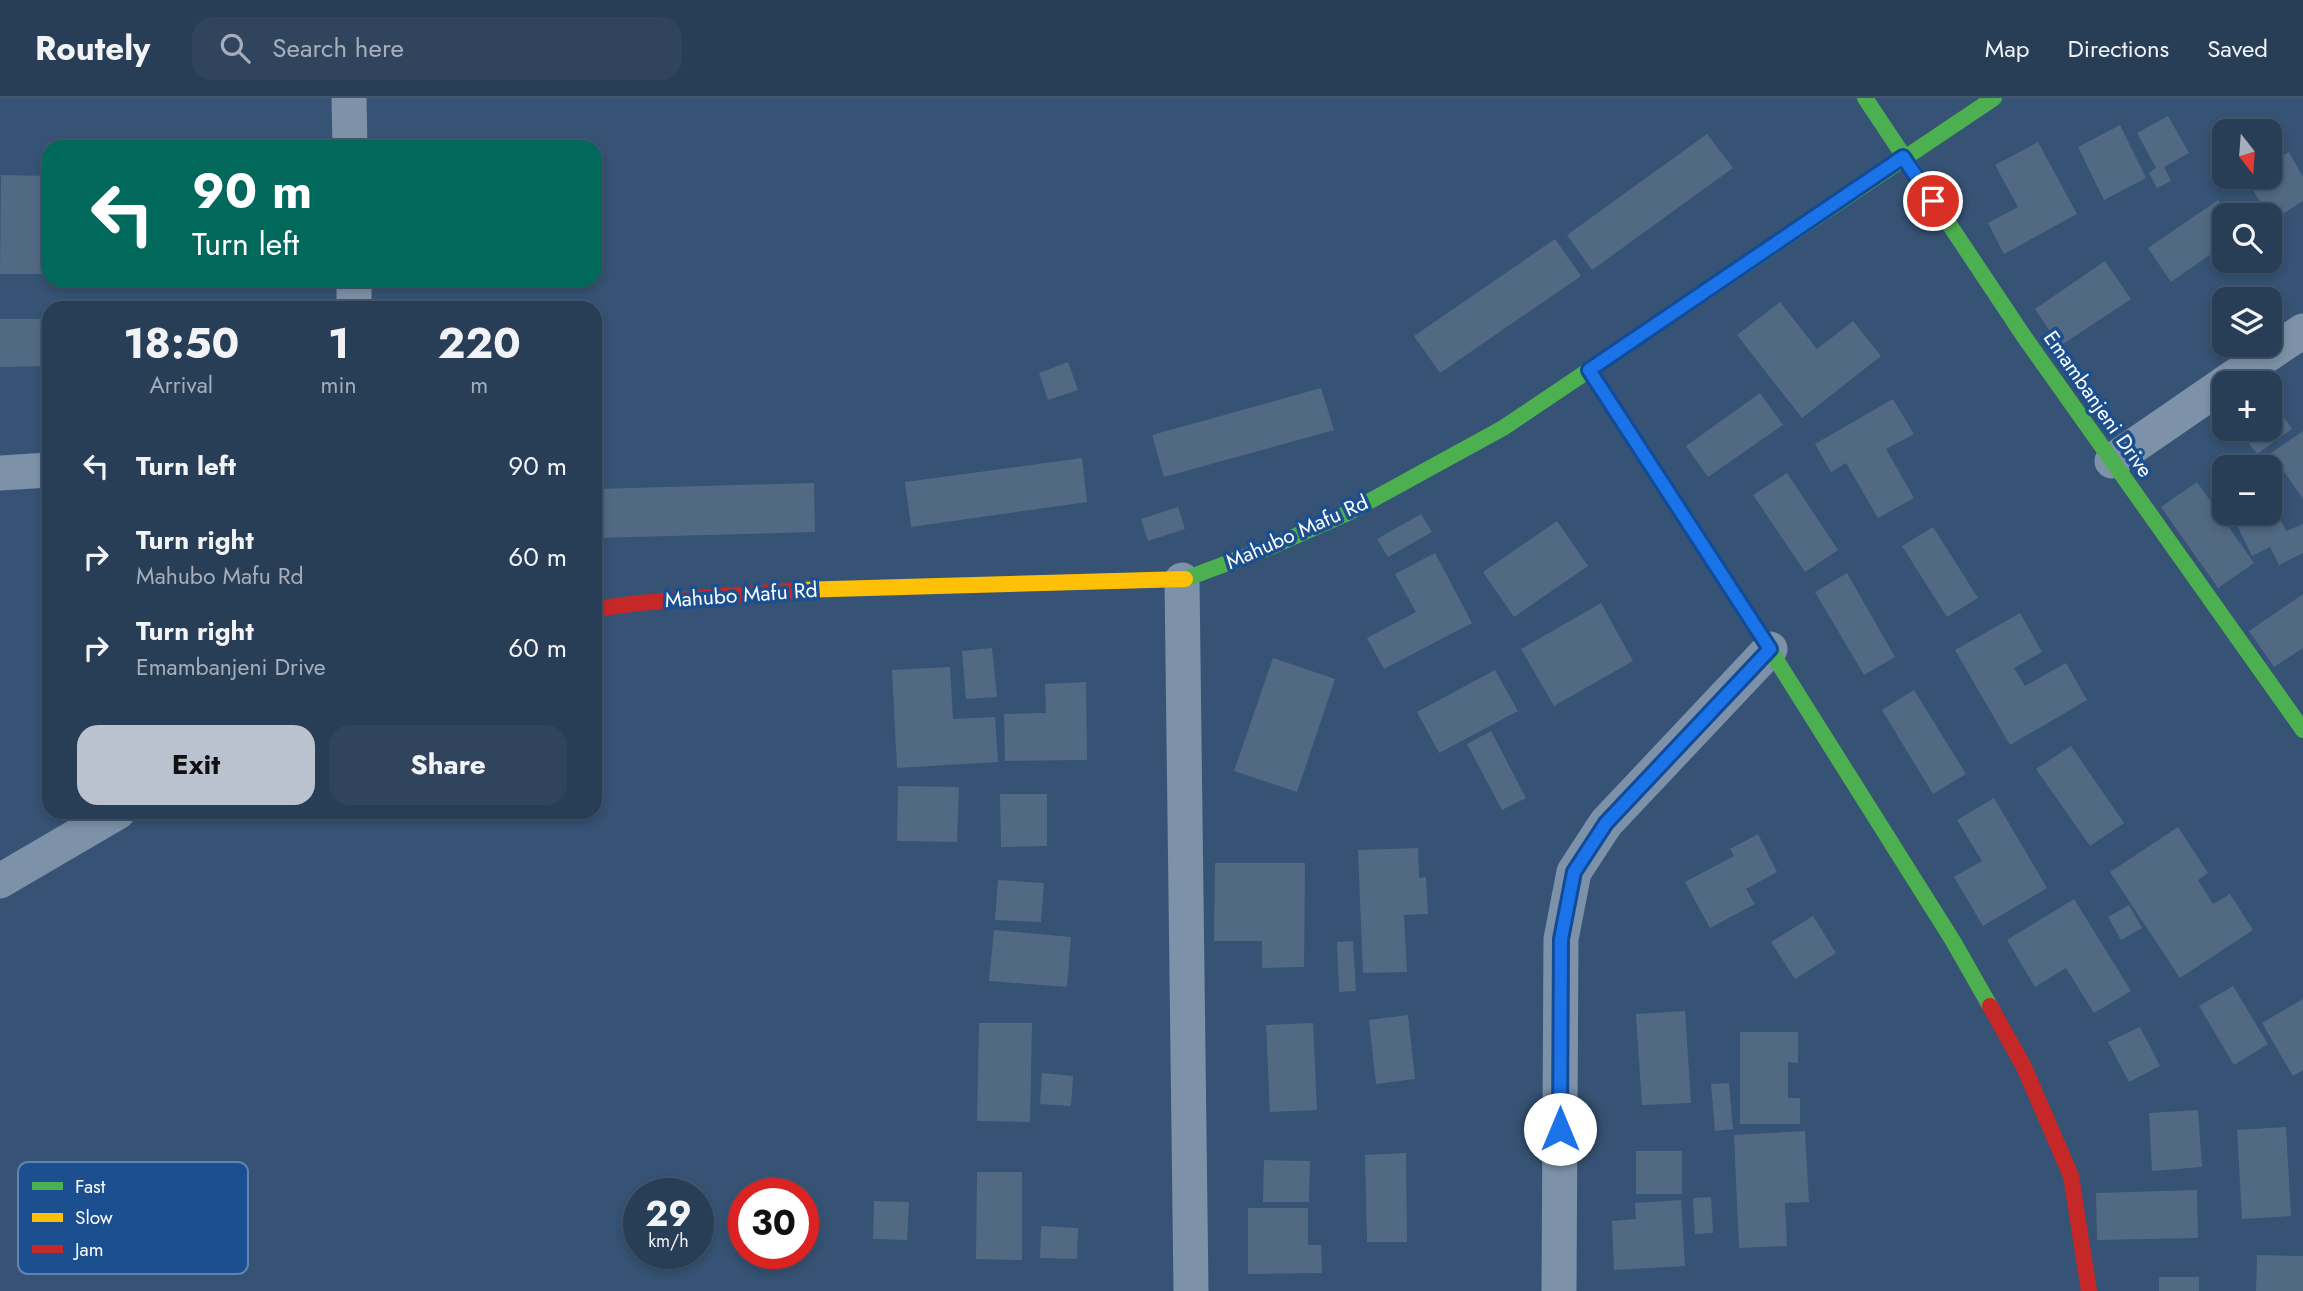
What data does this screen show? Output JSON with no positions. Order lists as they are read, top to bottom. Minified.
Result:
{"streets":{"street":["Emambanjeni Drive","Mahubo Mafu Rd"]},"crossings":[["Emambanjeni Drive","Mahubo Mafu Rd"]],"legend":["Fast","Slow","Jam"],"north":"bottom","page":{"header":"Routely","search":"Search here","nav":["Map","Directions","Saved"],"map_buttons":["+","−"],"turn":["90 m","Turn left"],"eta":["18:50","Arrival","1","min","220","m"],"list":[{"name":"Turn left","value":"90 m"},{"name":"Turn right","note":"Mahubo Mafu Rd","value":"60 m"},{"name":"Turn right","note":"Emambanjeni Drive","value":"60 m"}],"buttons":["Exit","Share"],"speed":"29 km/h","limit":"30"}}
